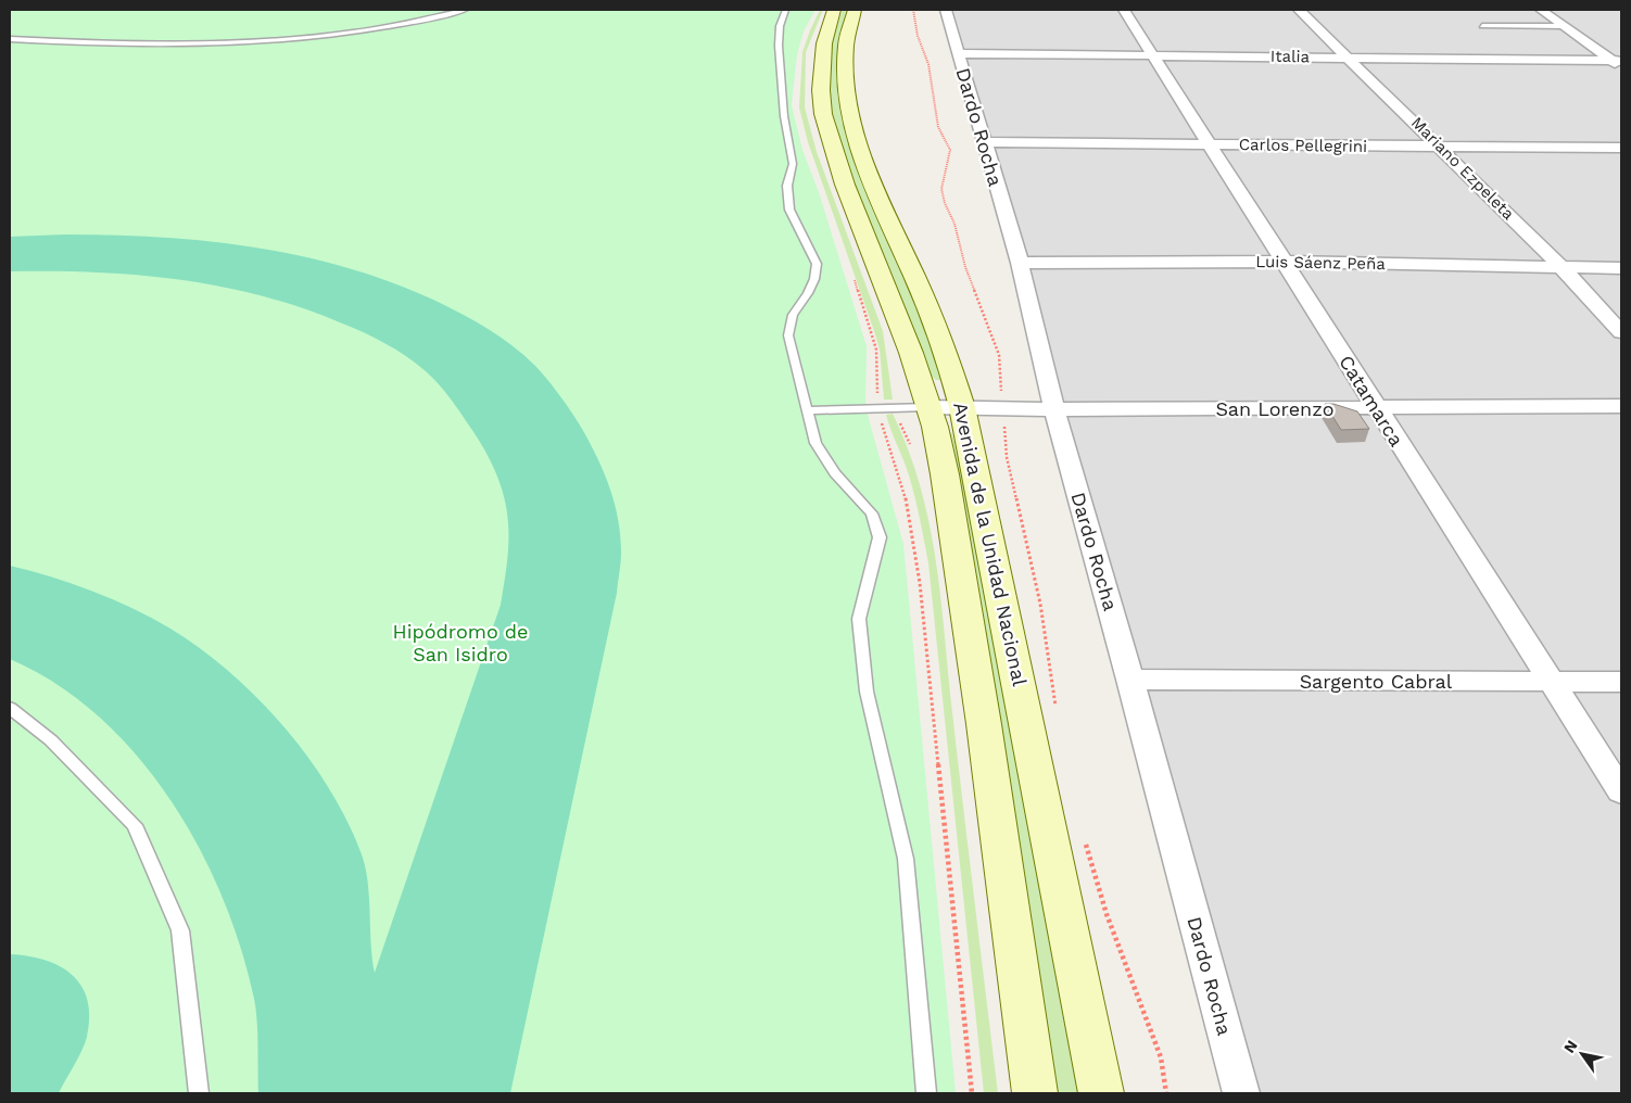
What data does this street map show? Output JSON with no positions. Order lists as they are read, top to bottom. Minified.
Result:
{"streets":{"main road":["Avenida de la Unidad Nacional"],"street":["Italia","Dardo Rocha","Carlos Pellegrini","Mariano Ezpeleta","Luis Sáenz Peña","Catamarca","San Lorenzo","Sargento Cabral"]},"crossings":[["Italia","Dardo Rocha"],["Italia","Mariano Ezpeleta"],["Italia","Catamarca"],["Dardo Rocha","Carlos Pellegrini"],["Dardo Rocha","Luis Sáenz Peña"],["Dardo Rocha","San Lorenzo"],["Dardo Rocha","Sargento Cabral"],["Carlos Pellegrini","Mariano Ezpeleta"],["Carlos Pellegrini","Catamarca"],["Mariano Ezpeleta","Luis Sáenz Peña"],["Luis Sáenz Peña","Catamarca"],["Catamarca","San Lorenzo"],["Catamarca","Sargento Cabral"],["San Lorenzo","Avenida de la Unidad Nacional"]],"parks":["Hipódromo de San Isidro"],"north":"top left"}
